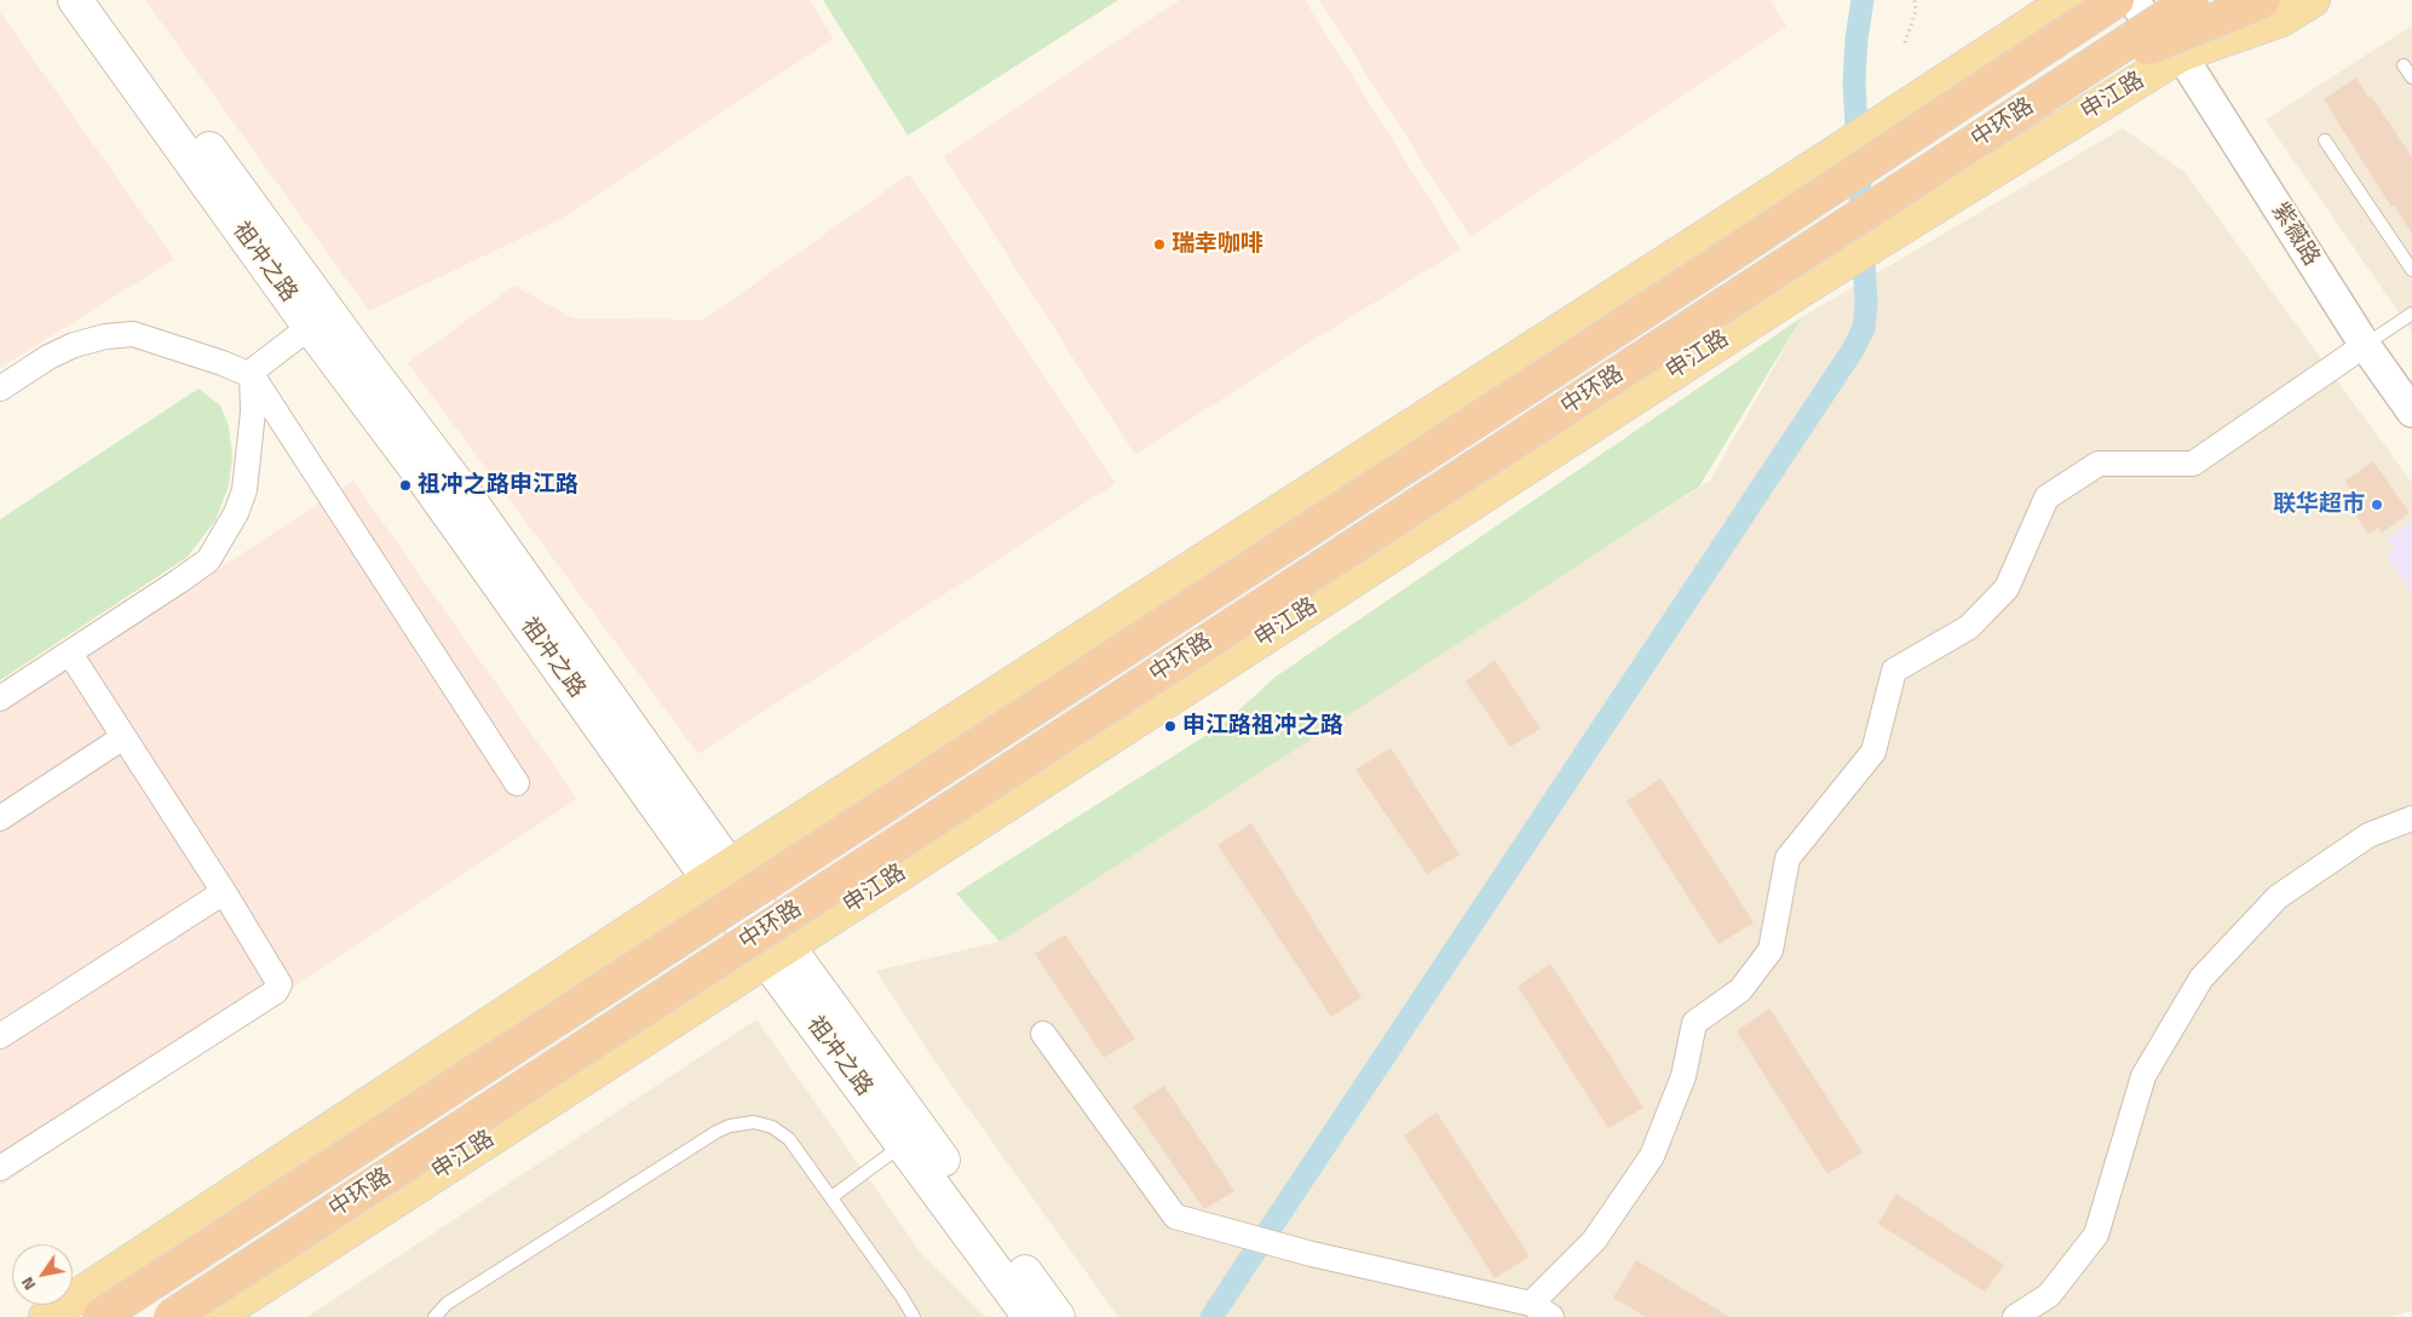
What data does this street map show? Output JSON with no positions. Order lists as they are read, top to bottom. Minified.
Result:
{"streets":{"highway":["中环路"],"main road":["申江路","祖冲之路"],"street":["紫薇路"]},"crossings":[["申江路","紫薇路"],["申江路","祖冲之路"]],"places":["瑞幸咖啡","祖冲之路申江路","联华超市","申江路祖冲之路"],"north":"bottom left"}
